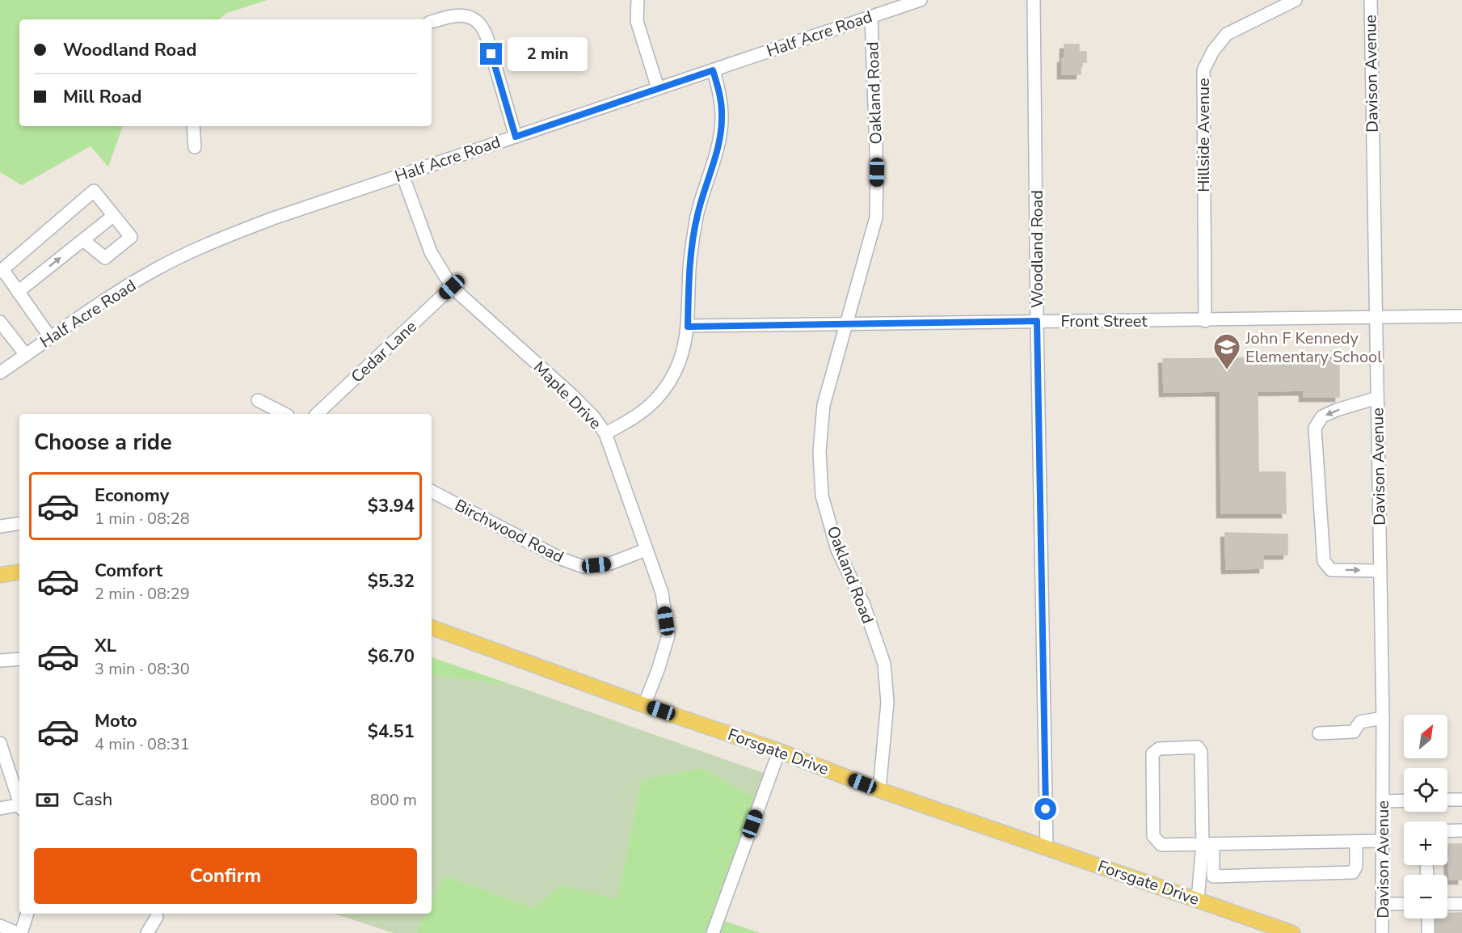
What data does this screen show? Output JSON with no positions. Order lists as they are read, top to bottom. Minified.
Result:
{"streets":{"main road":["Forsgate Drive"],"street":["Half Acre Road","Davison Avenue","Oakland Road","Hillside Avenue","Woodland Road","Front Street","Cedar Lane","Maple Drive","Birchwood Road"]},"crossings":[["Half Acre Road","Oakland Road"],["Half Acre Road","Maple Drive"],["Davison Avenue","Front Street"],["Oakland Road","Front Street"],["Oakland Road","Forsgate Drive"],["Hillside Avenue","Front Street"],["Woodland Road","Front Street"],["Woodland Road","Forsgate Drive"],["Cedar Lane","Maple Drive"],["Maple Drive","Birchwood Road"],["Maple Drive","Forsgate Drive"]],"places":{"school or university":["John F Kennedy Elementary School"]},"north":"top right","page":{"banner":["Woodland Road","Mill Road"],"bubble":"2 min","heading":"Choose a ride","list":[{"name":"Economy","note":"1 min · 08:28","value":"$3.94"},{"name":"Comfort","note":"2 min · 08:29","value":"$5.32"},{"name":"XL","note":"3 min · 08:30","value":"$6.70"},{"name":"Moto","note":"4 min · 08:31","value":"$4.51"}],"map_buttons":["+","−"],"pay":["Cash","800 m"],"buttons":"Confirm"}}
